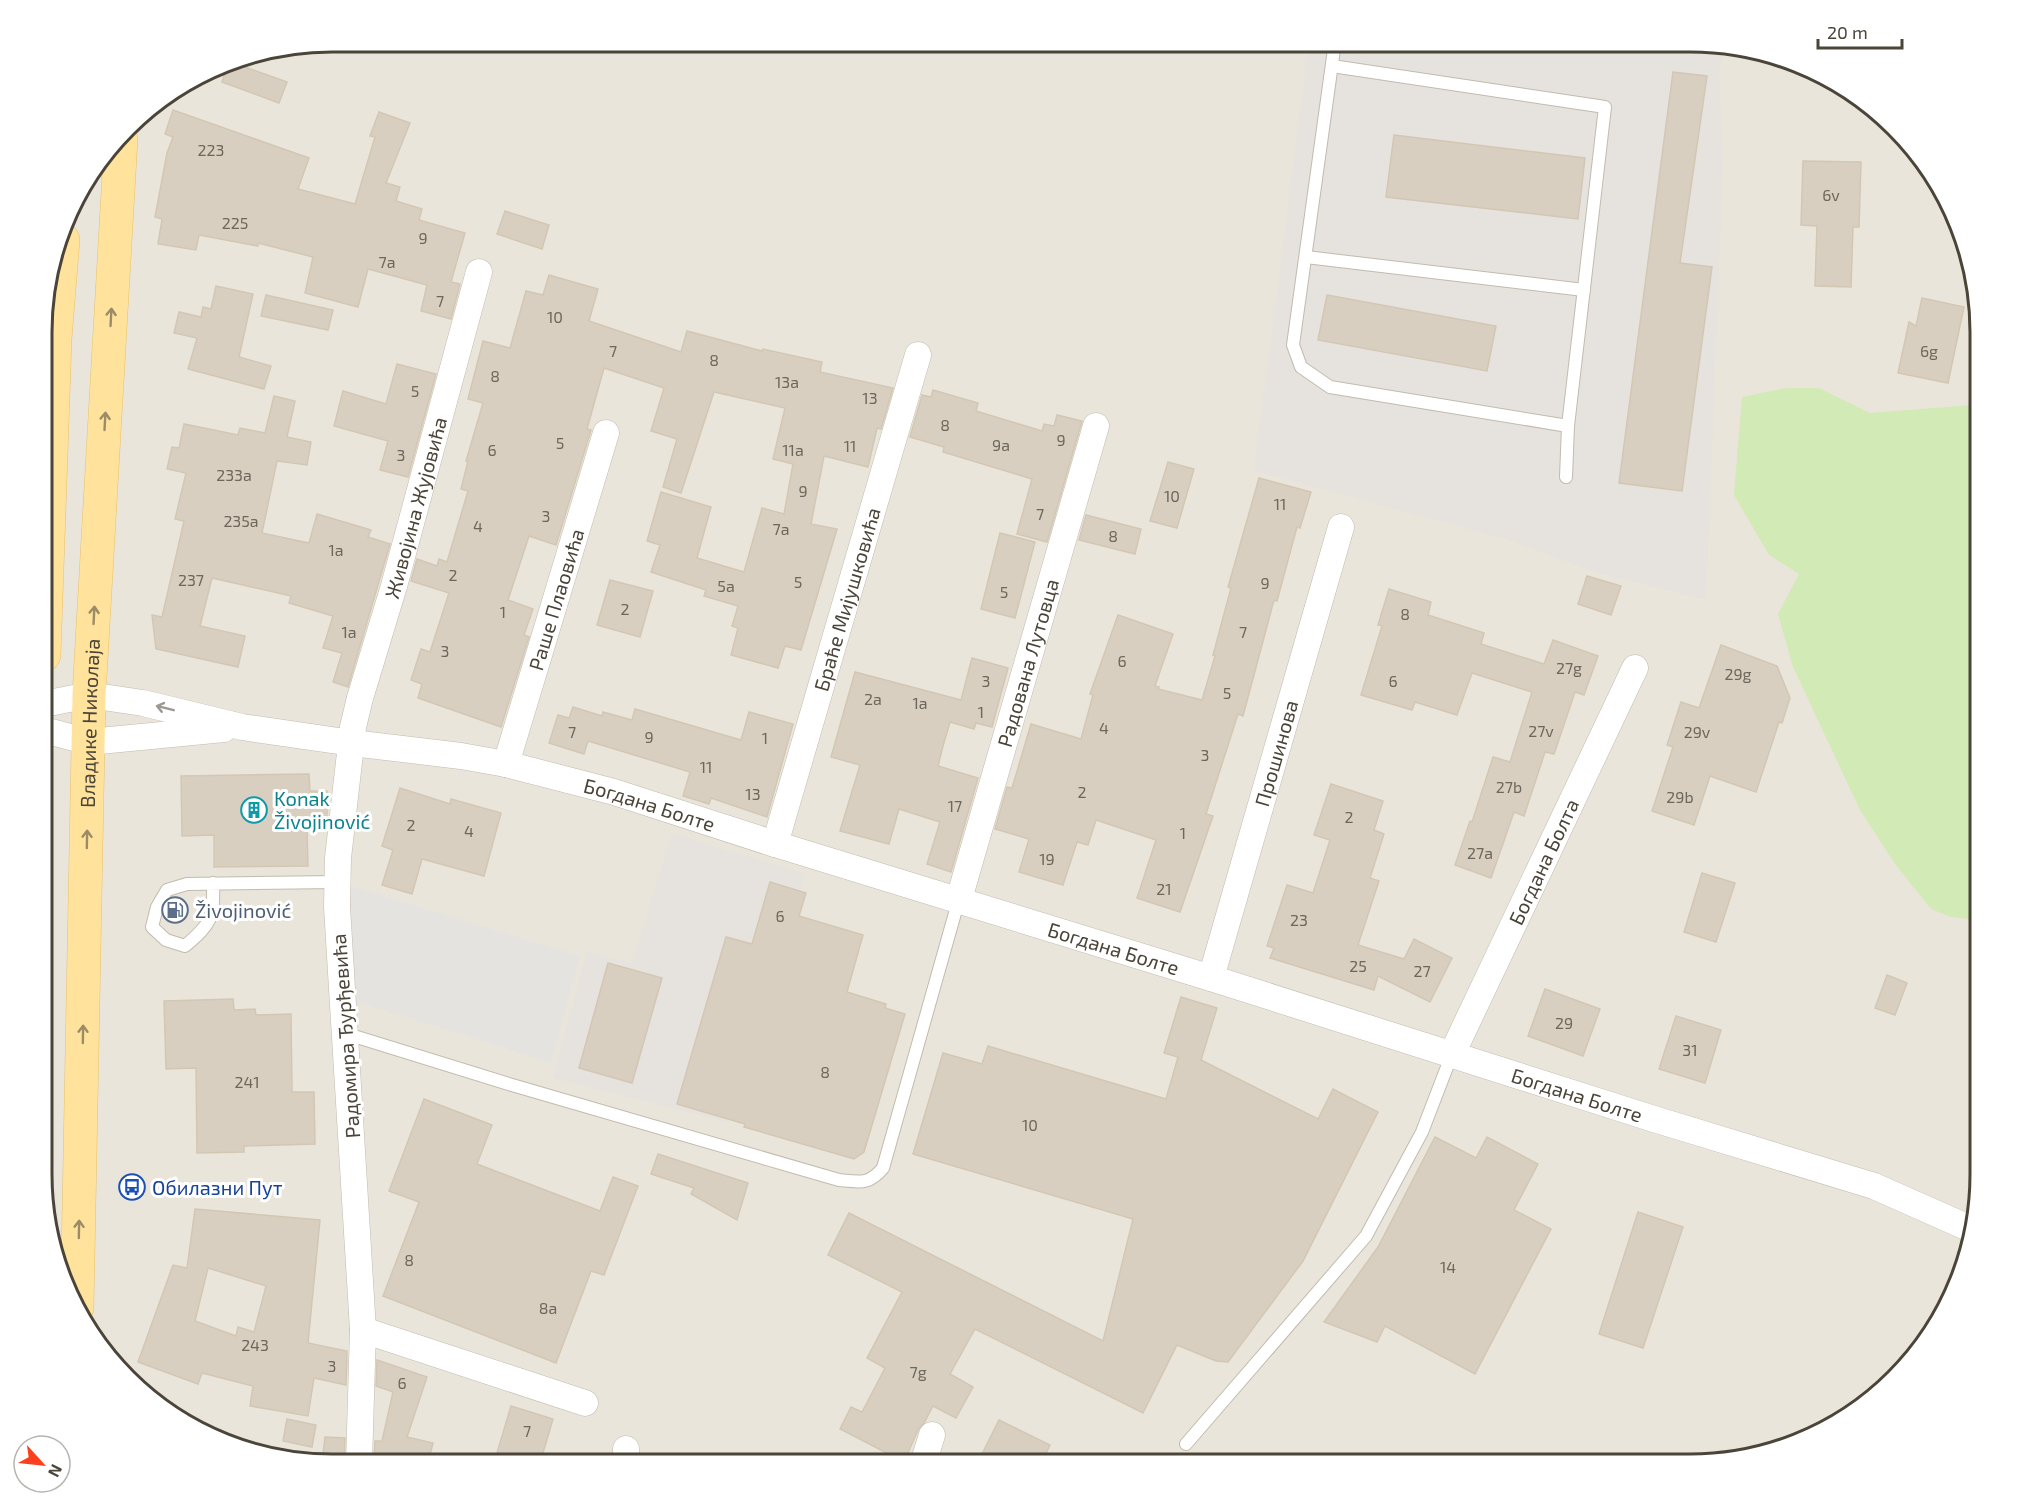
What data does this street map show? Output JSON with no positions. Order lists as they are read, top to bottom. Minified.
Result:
{"streets":{"main road":["Владике Николаја"],"street":["Живојина Жујовића","Раше Плаовића","Браће Мијушковића","Радована Лутовца","Прошинова","Богдана Болте","Богдана Болта","Радомира Ђурђевића"]},"crossings":[["Живојина Жујовића","Богдана Болте"],["Живојина Жујовића","Радомира Ђурђевића"],["Раше Плаовића","Богдана Болте"],["Браће Мијушковића","Богдана Болте"],["Радована Лутовца","Богдана Болте"],["Владике Николаја","Богдана Болте"],["Прошинова","Богдана Болте"],["Богдана Болте","Богдана Болта"],["Богдана Болте","Радомира Ђурђевића"]],"one_way":["Владике Николаја"],"places":{"building":["Konak Živojinović"],"fuel station":["Živojinović"],"bus stop":["Обилазни Пут"]},"house_numbers":["223","6v","225","9","7a","7","10","7","6g","8","8","13a","5","13","8","9","5","9a","11","6","11a","3","233a","9","10","11","7","3","235a","4","7a","8","1a","2","237","5","9","5a","5","2","1","8","1a","7","3","6","27g","29g","3","6","5","2a","1a","1","4","27v","7","29v","9","1","3","11","27b","2","13","29b","17","2","2","4","1","27a","19","21","6","23","25","27","29","31","8","241","10","8","14","8a","243","3","7g","6","7"],"scale_bar":"20 m","north":"bottom right"}
